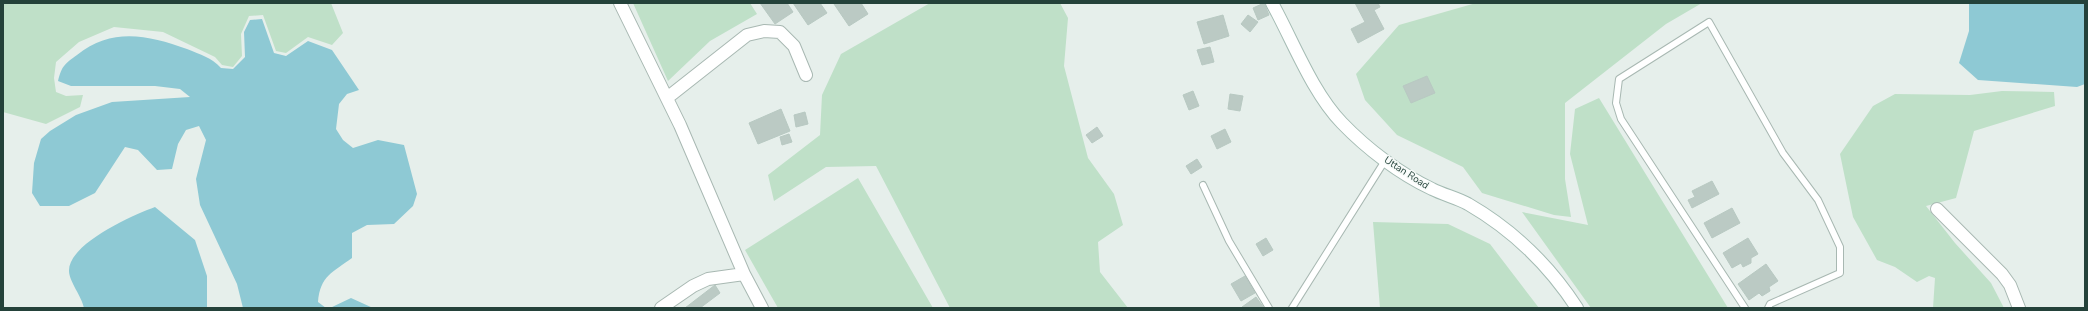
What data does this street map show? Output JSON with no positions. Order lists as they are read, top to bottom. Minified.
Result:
{"streets":{"street":["Uttan Road"]}}
